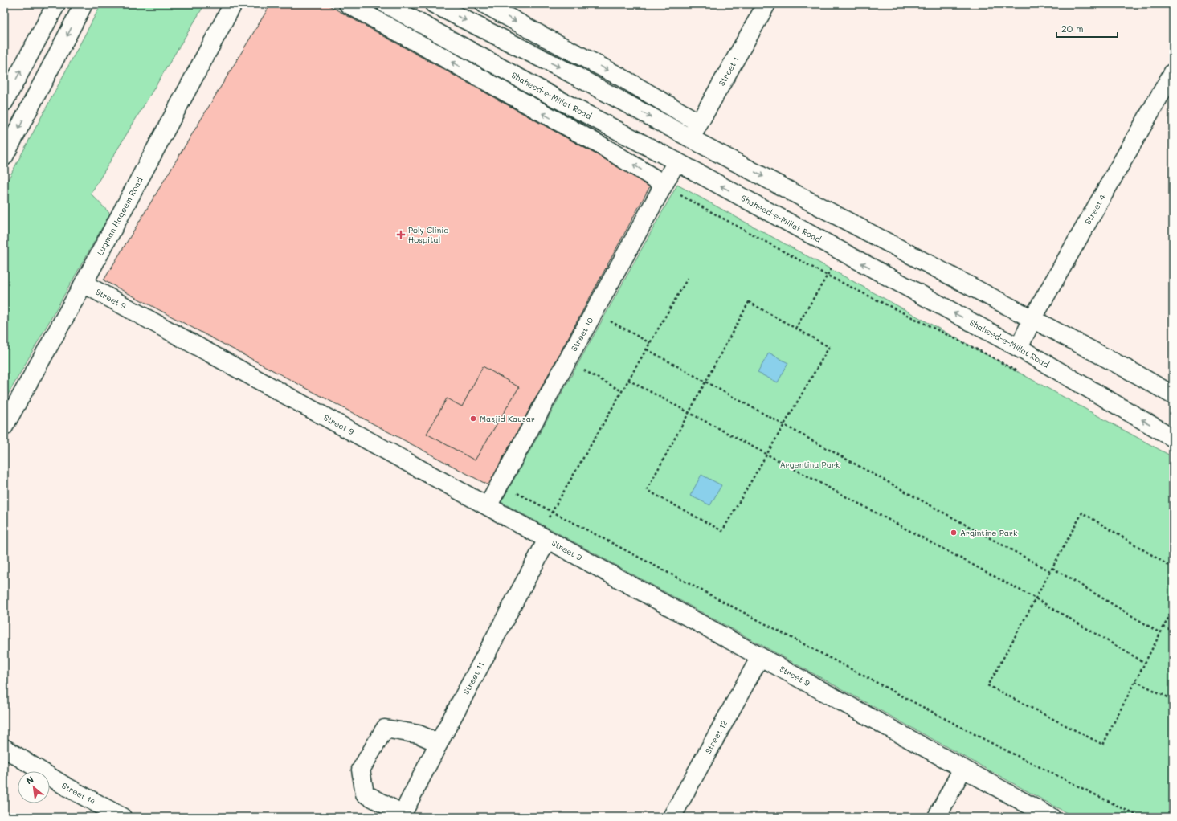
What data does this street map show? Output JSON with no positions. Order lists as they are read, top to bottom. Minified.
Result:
{"streets":{"street":["Street 1","Shaheed-e-Millat Road","Street 4","Luqman Haqeem Road","Street 9","Street 10","Street 11","Street 12","Street 14"]},"crossings":[["Shaheed-e-Millat Road","Street 4"],["Shaheed-e-Millat Road","Street 10"],["Luqman Haqeem Road","Street 9"],["Street 9","Street 10"],["Street 9","Street 11"],["Street 9","Street 12"]],"parks":["Argentina Park"],"places":{"health":["Poly Clinic Hospital"],"other":["Masjid Kausar","Argintine Park"]},"scale_bar":"20 m","north":"top left"}
